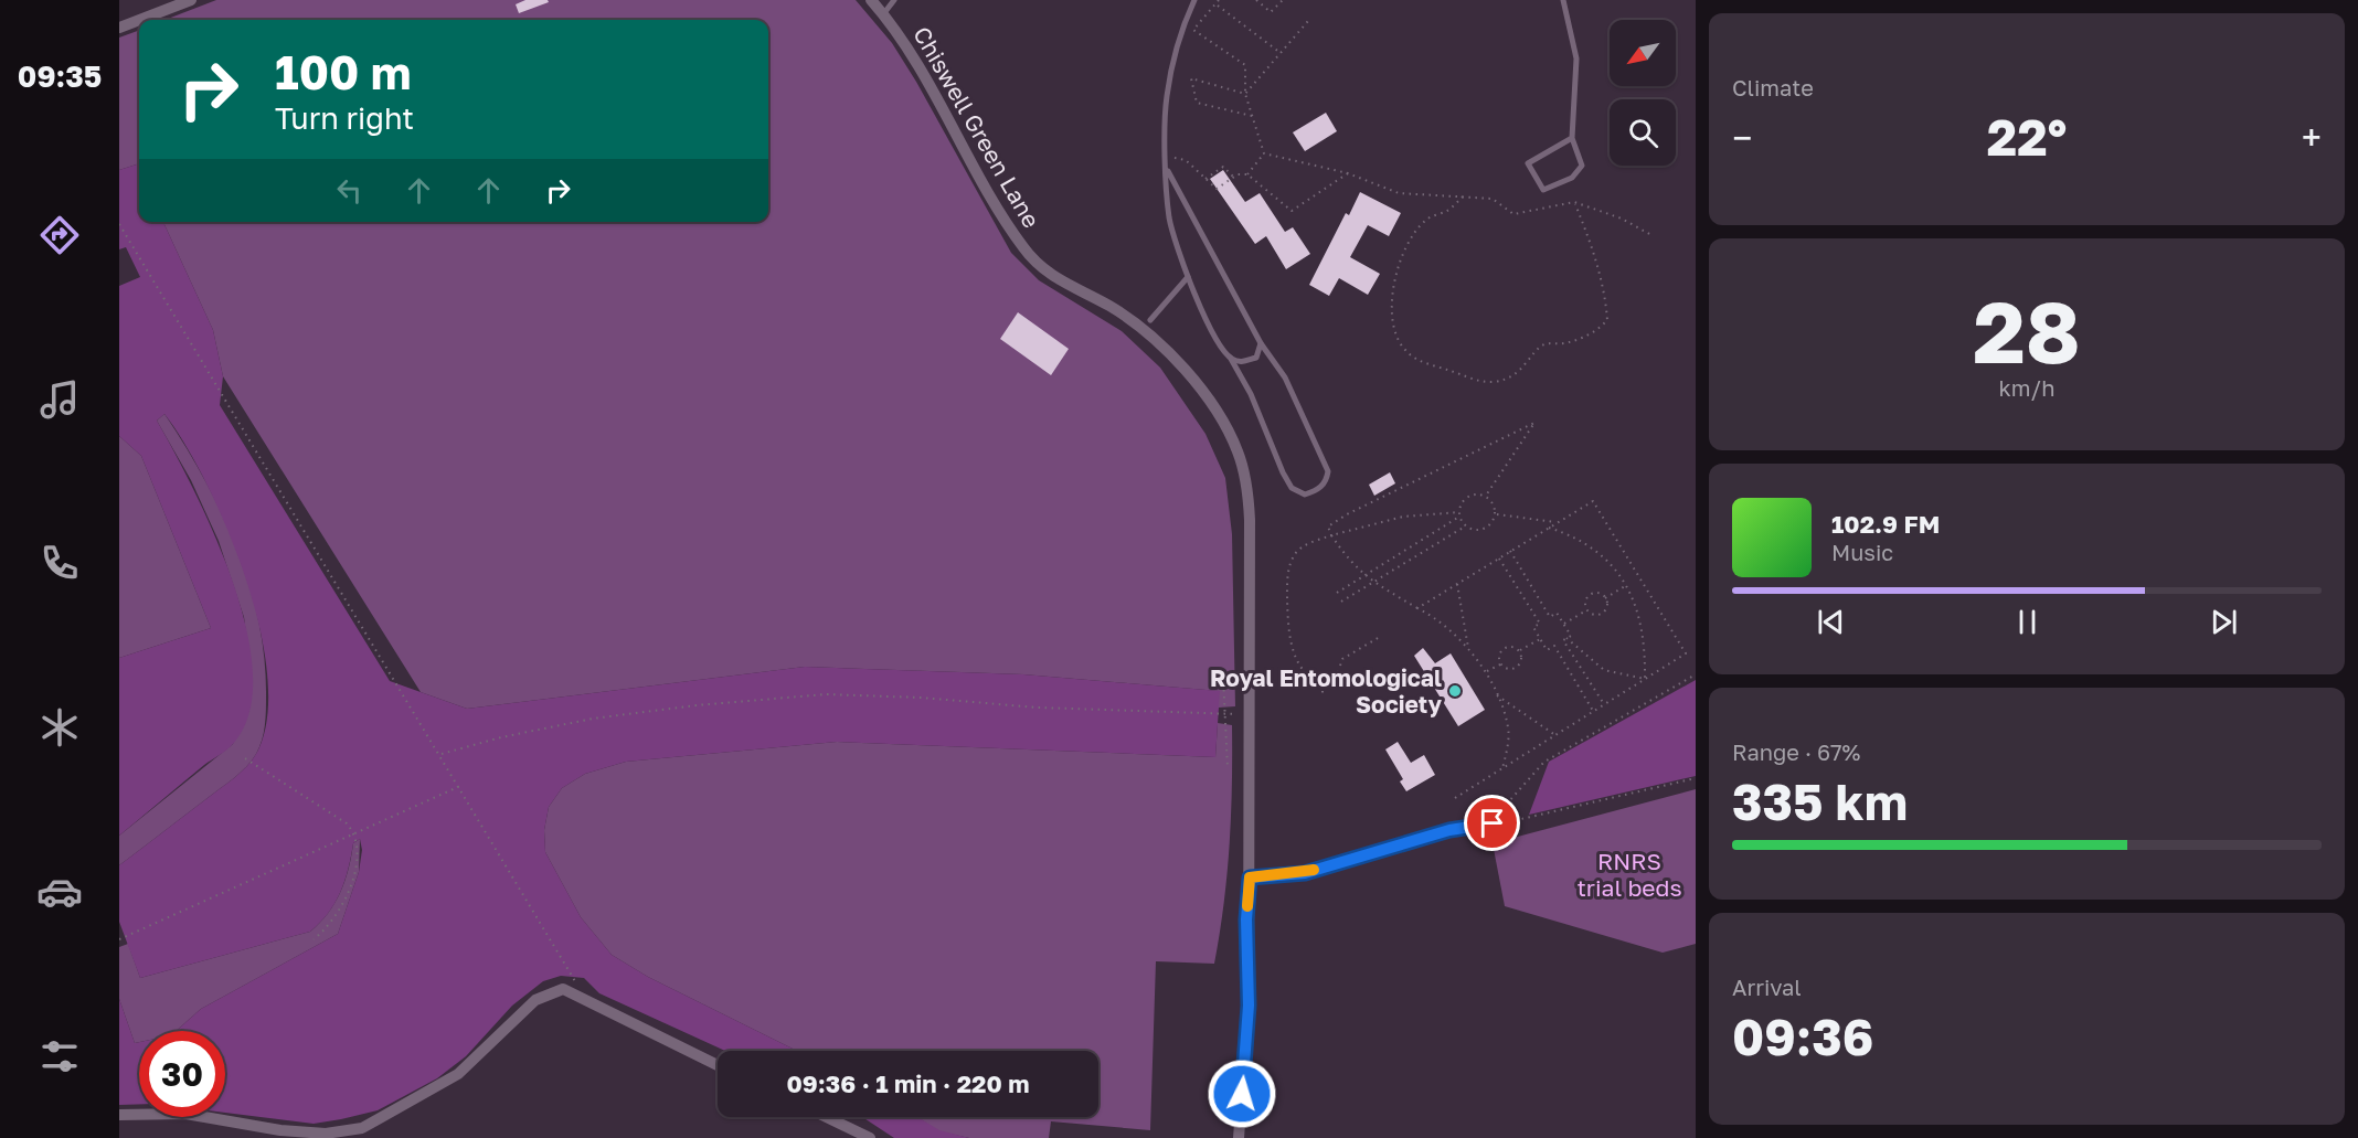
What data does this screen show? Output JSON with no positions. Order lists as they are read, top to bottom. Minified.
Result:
{"streets":{"street":["Chiswell Green Lane"]},"parks":["RNRS trial beds"],"places":["Royal Entomological Society"],"north":"bottom left","page":{"tabs":"09:35","tile":["Climate",["28","km/h"],["Range · 67%","335 km"],["Arrival","09:36"]],"turn":["100 m","Turn right"],"heat":["−","22°","+"],"song":["102.9 FM","Music"],"limit":"30","trip":"09:36 · 1 min · 220 m"}}
